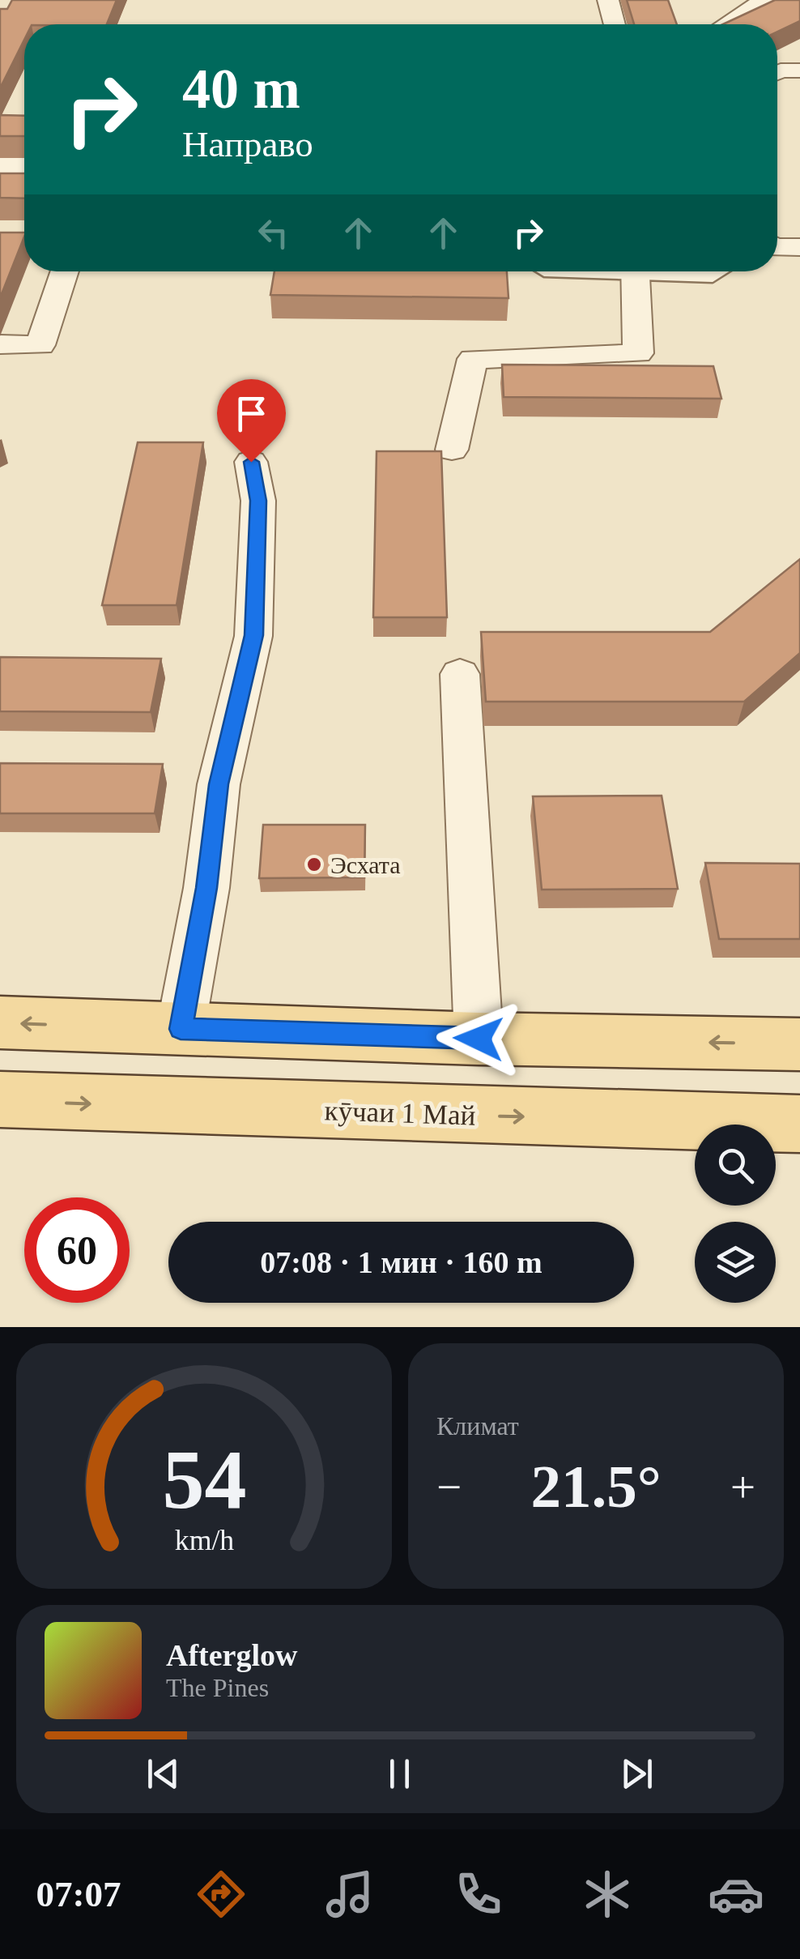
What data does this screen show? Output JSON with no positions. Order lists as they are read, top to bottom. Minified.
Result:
{"streets":{"main road":["кӯчаи 1 Май"]},"places":["Эсхата"],"page":{"turn":["40 m","Направо"],"limit":"60","trip":"07:08 · 1 мин · 160 m","tile":"Климат","heat":["−","21.5°","+"],"song":["Afterglow","The Pines"],"tabs":"07:07","gauge":["54","km/h"]}}
